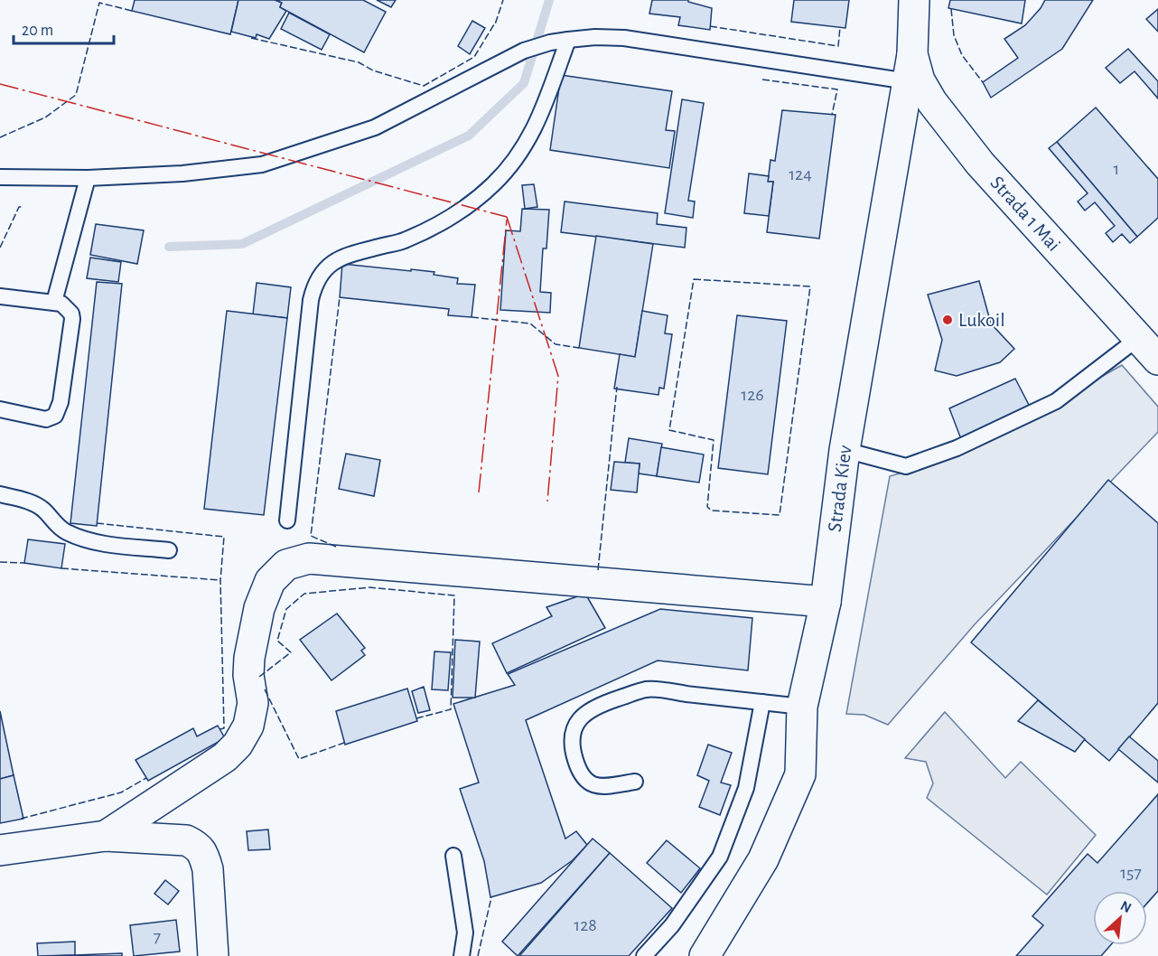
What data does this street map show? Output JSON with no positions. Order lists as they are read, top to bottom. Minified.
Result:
{"streets":{"street":["Strada 1 Mai","Strada Kiev"]},"crossings":[["Strada 1 Mai","Strada Kiev"]],"places":["Lukoil"],"house_numbers":["1","124","126","157","128","7"],"scale_bar":"20 m","north":"top right"}
